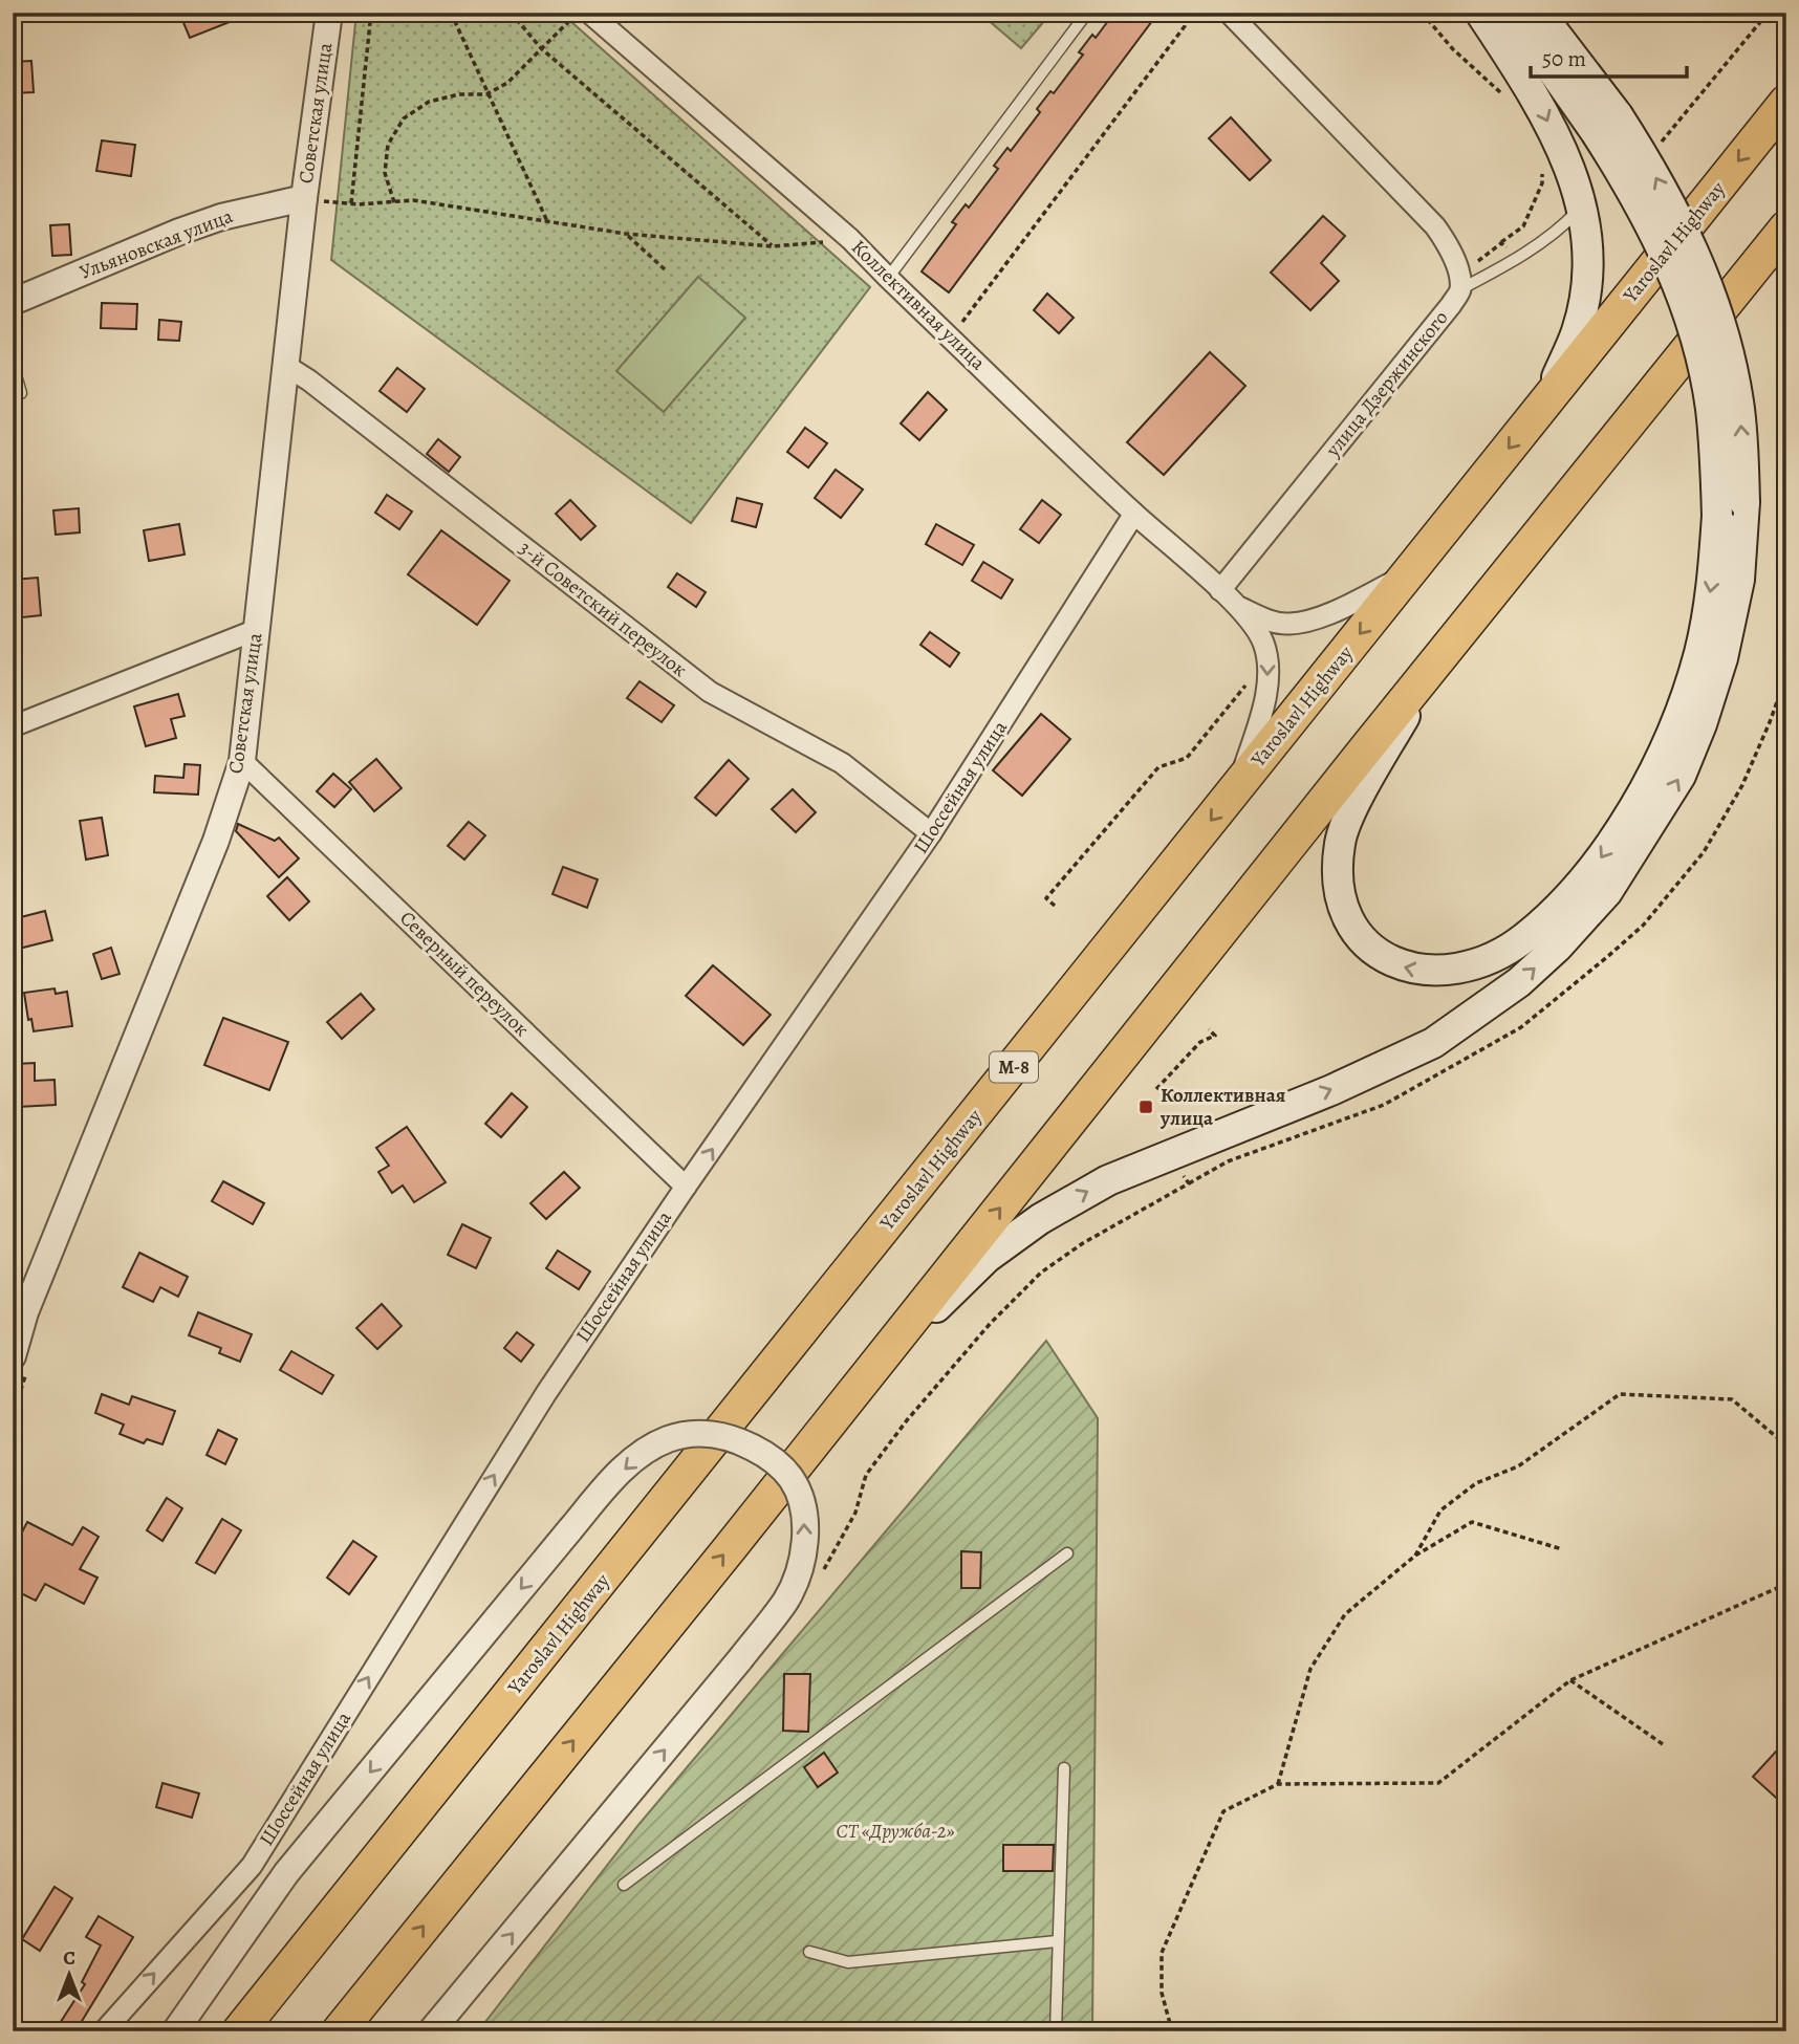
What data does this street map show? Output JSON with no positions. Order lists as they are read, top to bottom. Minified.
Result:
{"streets":{"highway":["Yaroslavl Highway","М-8"],"street":["Советская улица","Ульяновская улица","Коллективная улица","улица Дзержинского","3-й Советский переулок","Шоссейная улица","Северный переулок"]},"crossings":[["Советская улица","Ульяновская улица"],["Советская улица","3-й Советский переулок"],["Советская улица","Северный переулок"],["Yaroslavl Highway","Коллективная улица"],["Коллективная улица","улица Дзержинского"],["Коллективная улица","Шоссейная улица"],["3-й Советский переулок","Шоссейная улица"],["Шоссейная улица","Северный переулок"]],"one_way":["Шоссейная улица"],"parks":["СТ «Дружба-2»"],"places":{"transit":["Коллективная улица"]},"scale_bar":"50 m","north":"top"}
